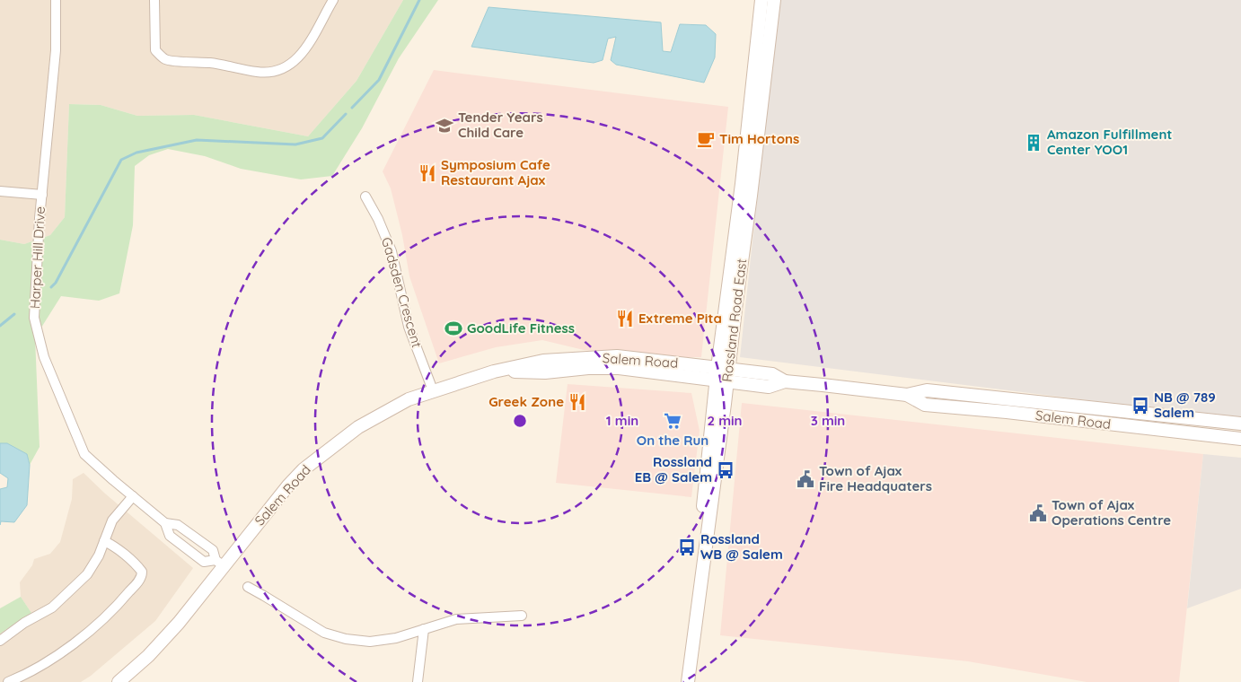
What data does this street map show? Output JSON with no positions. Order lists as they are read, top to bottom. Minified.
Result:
{"streets":{"main road":["Rossland Road East","Salem Road"],"street":["Harper Hill Drive","Gadsden Crescent"]},"crossings":[["Harper Hill Drive","Salem Road"],["Gadsden Crescent","Salem Road"],["Rossland Road East","Salem Road"]],"places":{"school or university":["Tender Years Child Care"],"cafe":["Tim Hortons"],"building":["Amazon Fulfillment Center YOO1"],"restaurant":["Symposium Cafe Restaurant Ajax","Extreme Pita","Greek Zone"],"sports":["GoodLife Fitness"],"bus stop":["NB @ 789 Salem","Rossland EB @ Salem","Rossland WB @ Salem"],"supermarket":["On the Run"],"public building":["Town of Ajax Fire Headquaters","Town of Ajax Operations Centre"]},"rings":["1 min","2 min","3 min"]}
